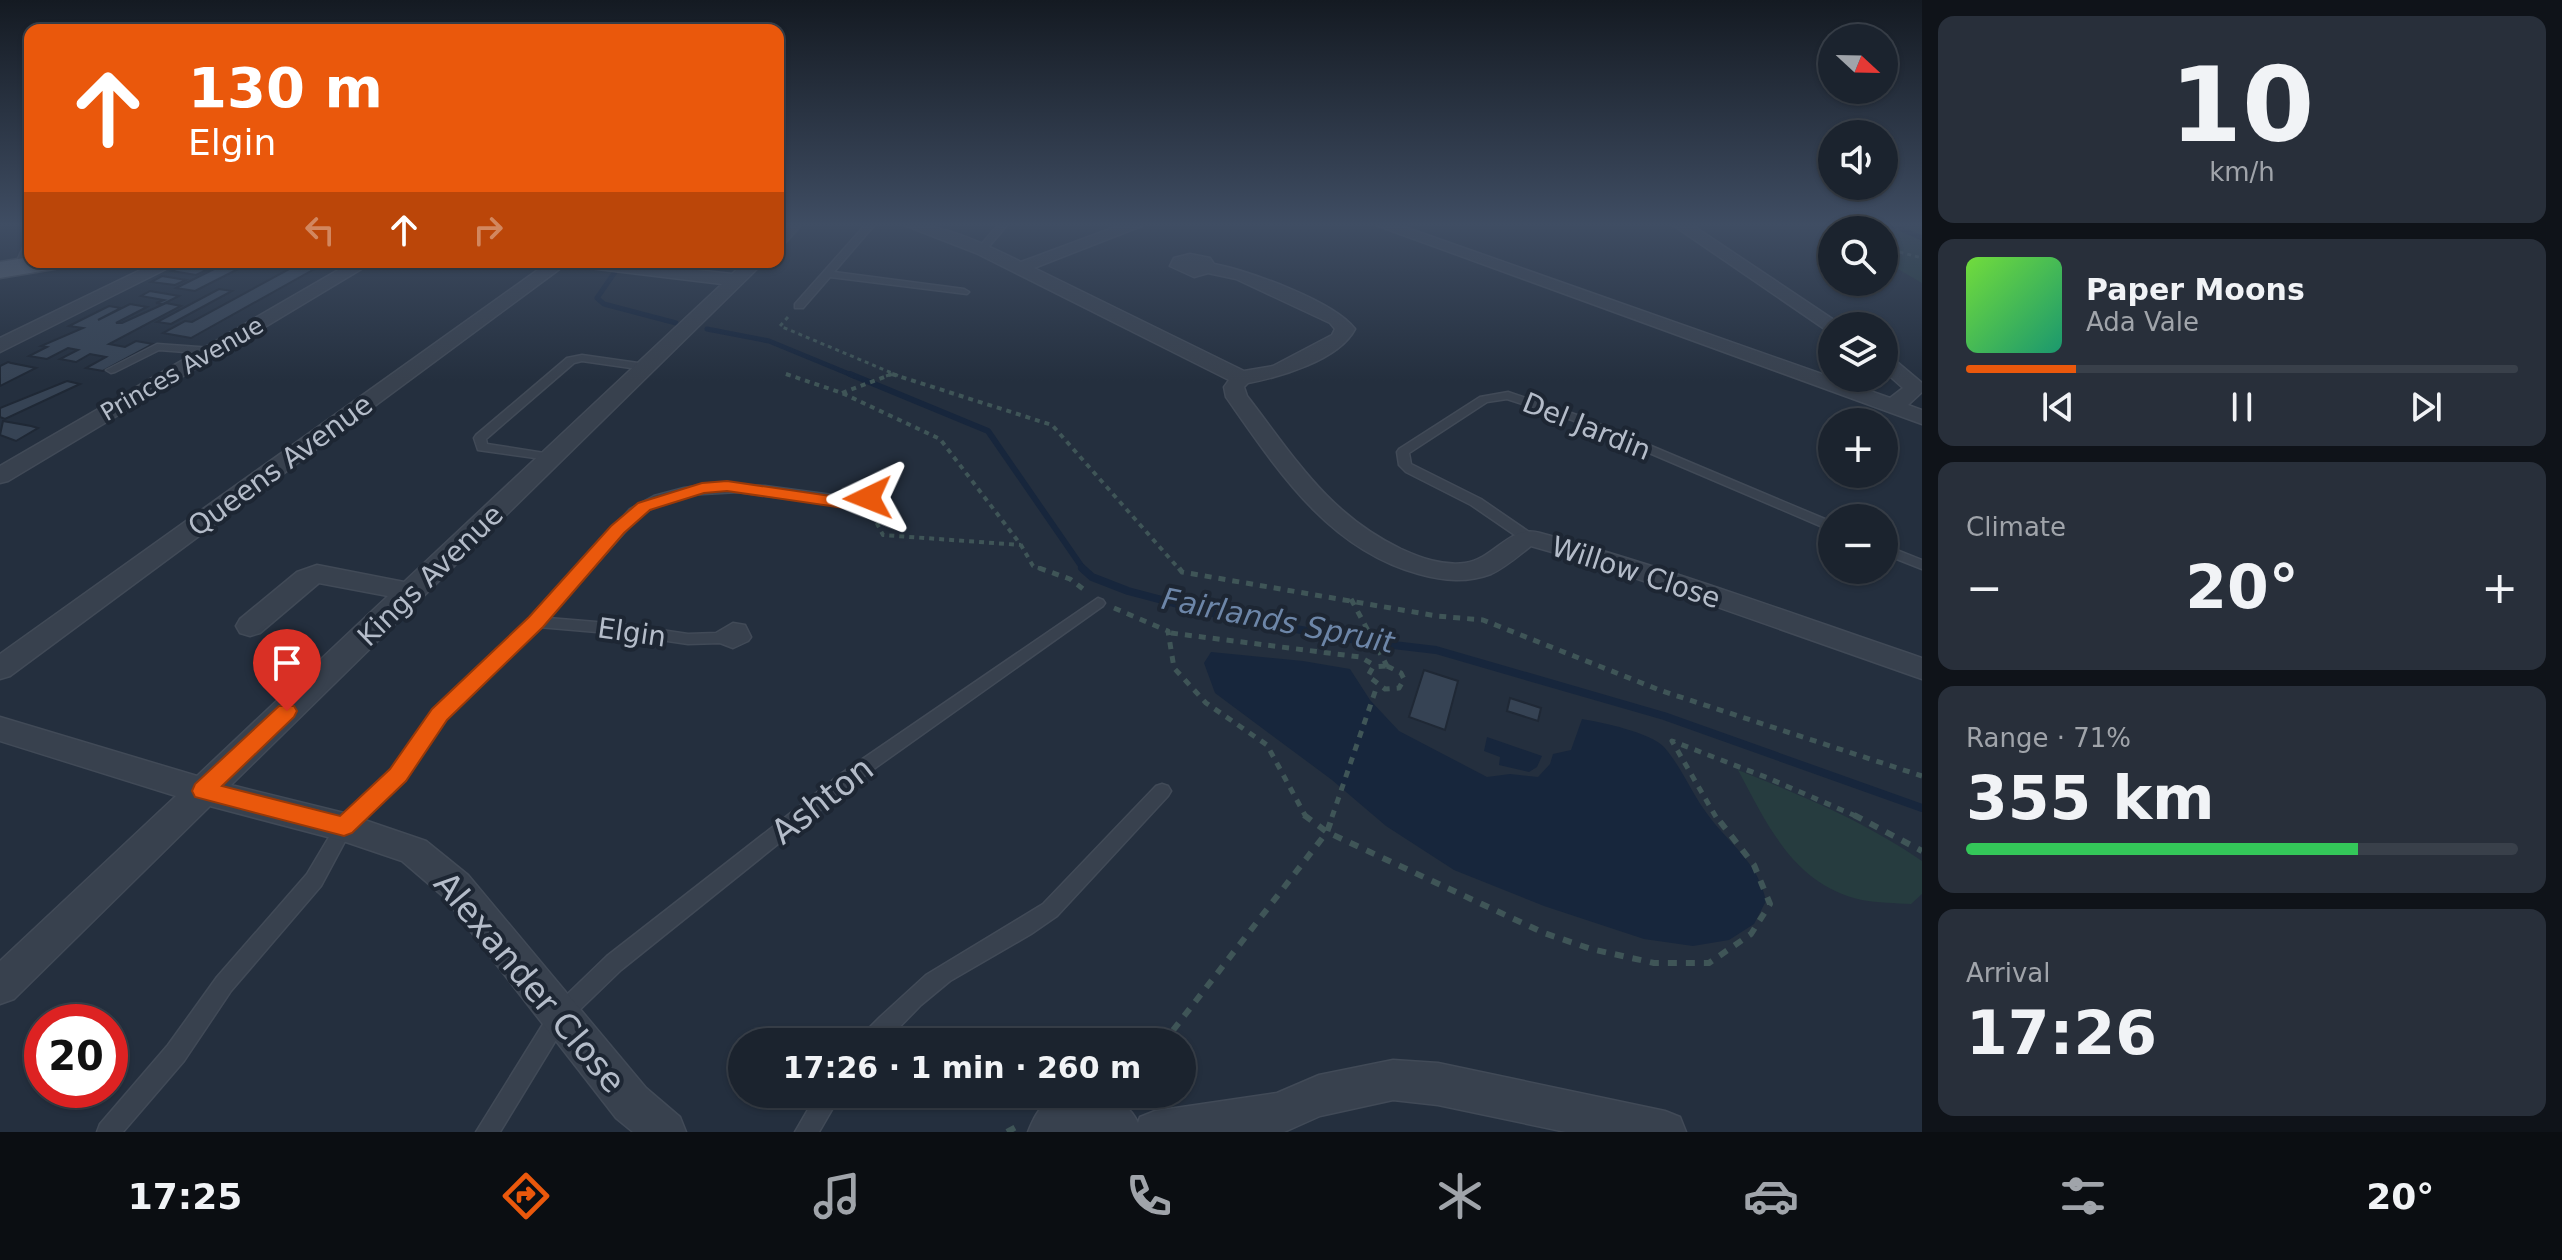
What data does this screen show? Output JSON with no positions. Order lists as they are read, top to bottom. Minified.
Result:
{"streets":{"street":["Princes Avenue","Queens Avenue","Willow Close","Kings Avenue","Alexander Close"],"lane":["Del Jardin","Elgin","Ashton"]},"crossings":[["Del Jardin","Willow Close"],["Kings Avenue","Alexander Close"],["Ashton","Alexander Close"]],"water":["Fairlands Spruit"],"north":"right","page":{"tile":[["10","km/h"],"Climate",["Range · 71%","355 km"],["Arrival","17:26"]],"map_buttons":["+","−"],"turn":["130 m","Elgin"],"song":["Paper Moons","Ada Vale"],"heat":["−","20°","+"],"limit":"20","trip":"17:26 · 1 min · 260 m","tabs":["17:25","20°"]}}
